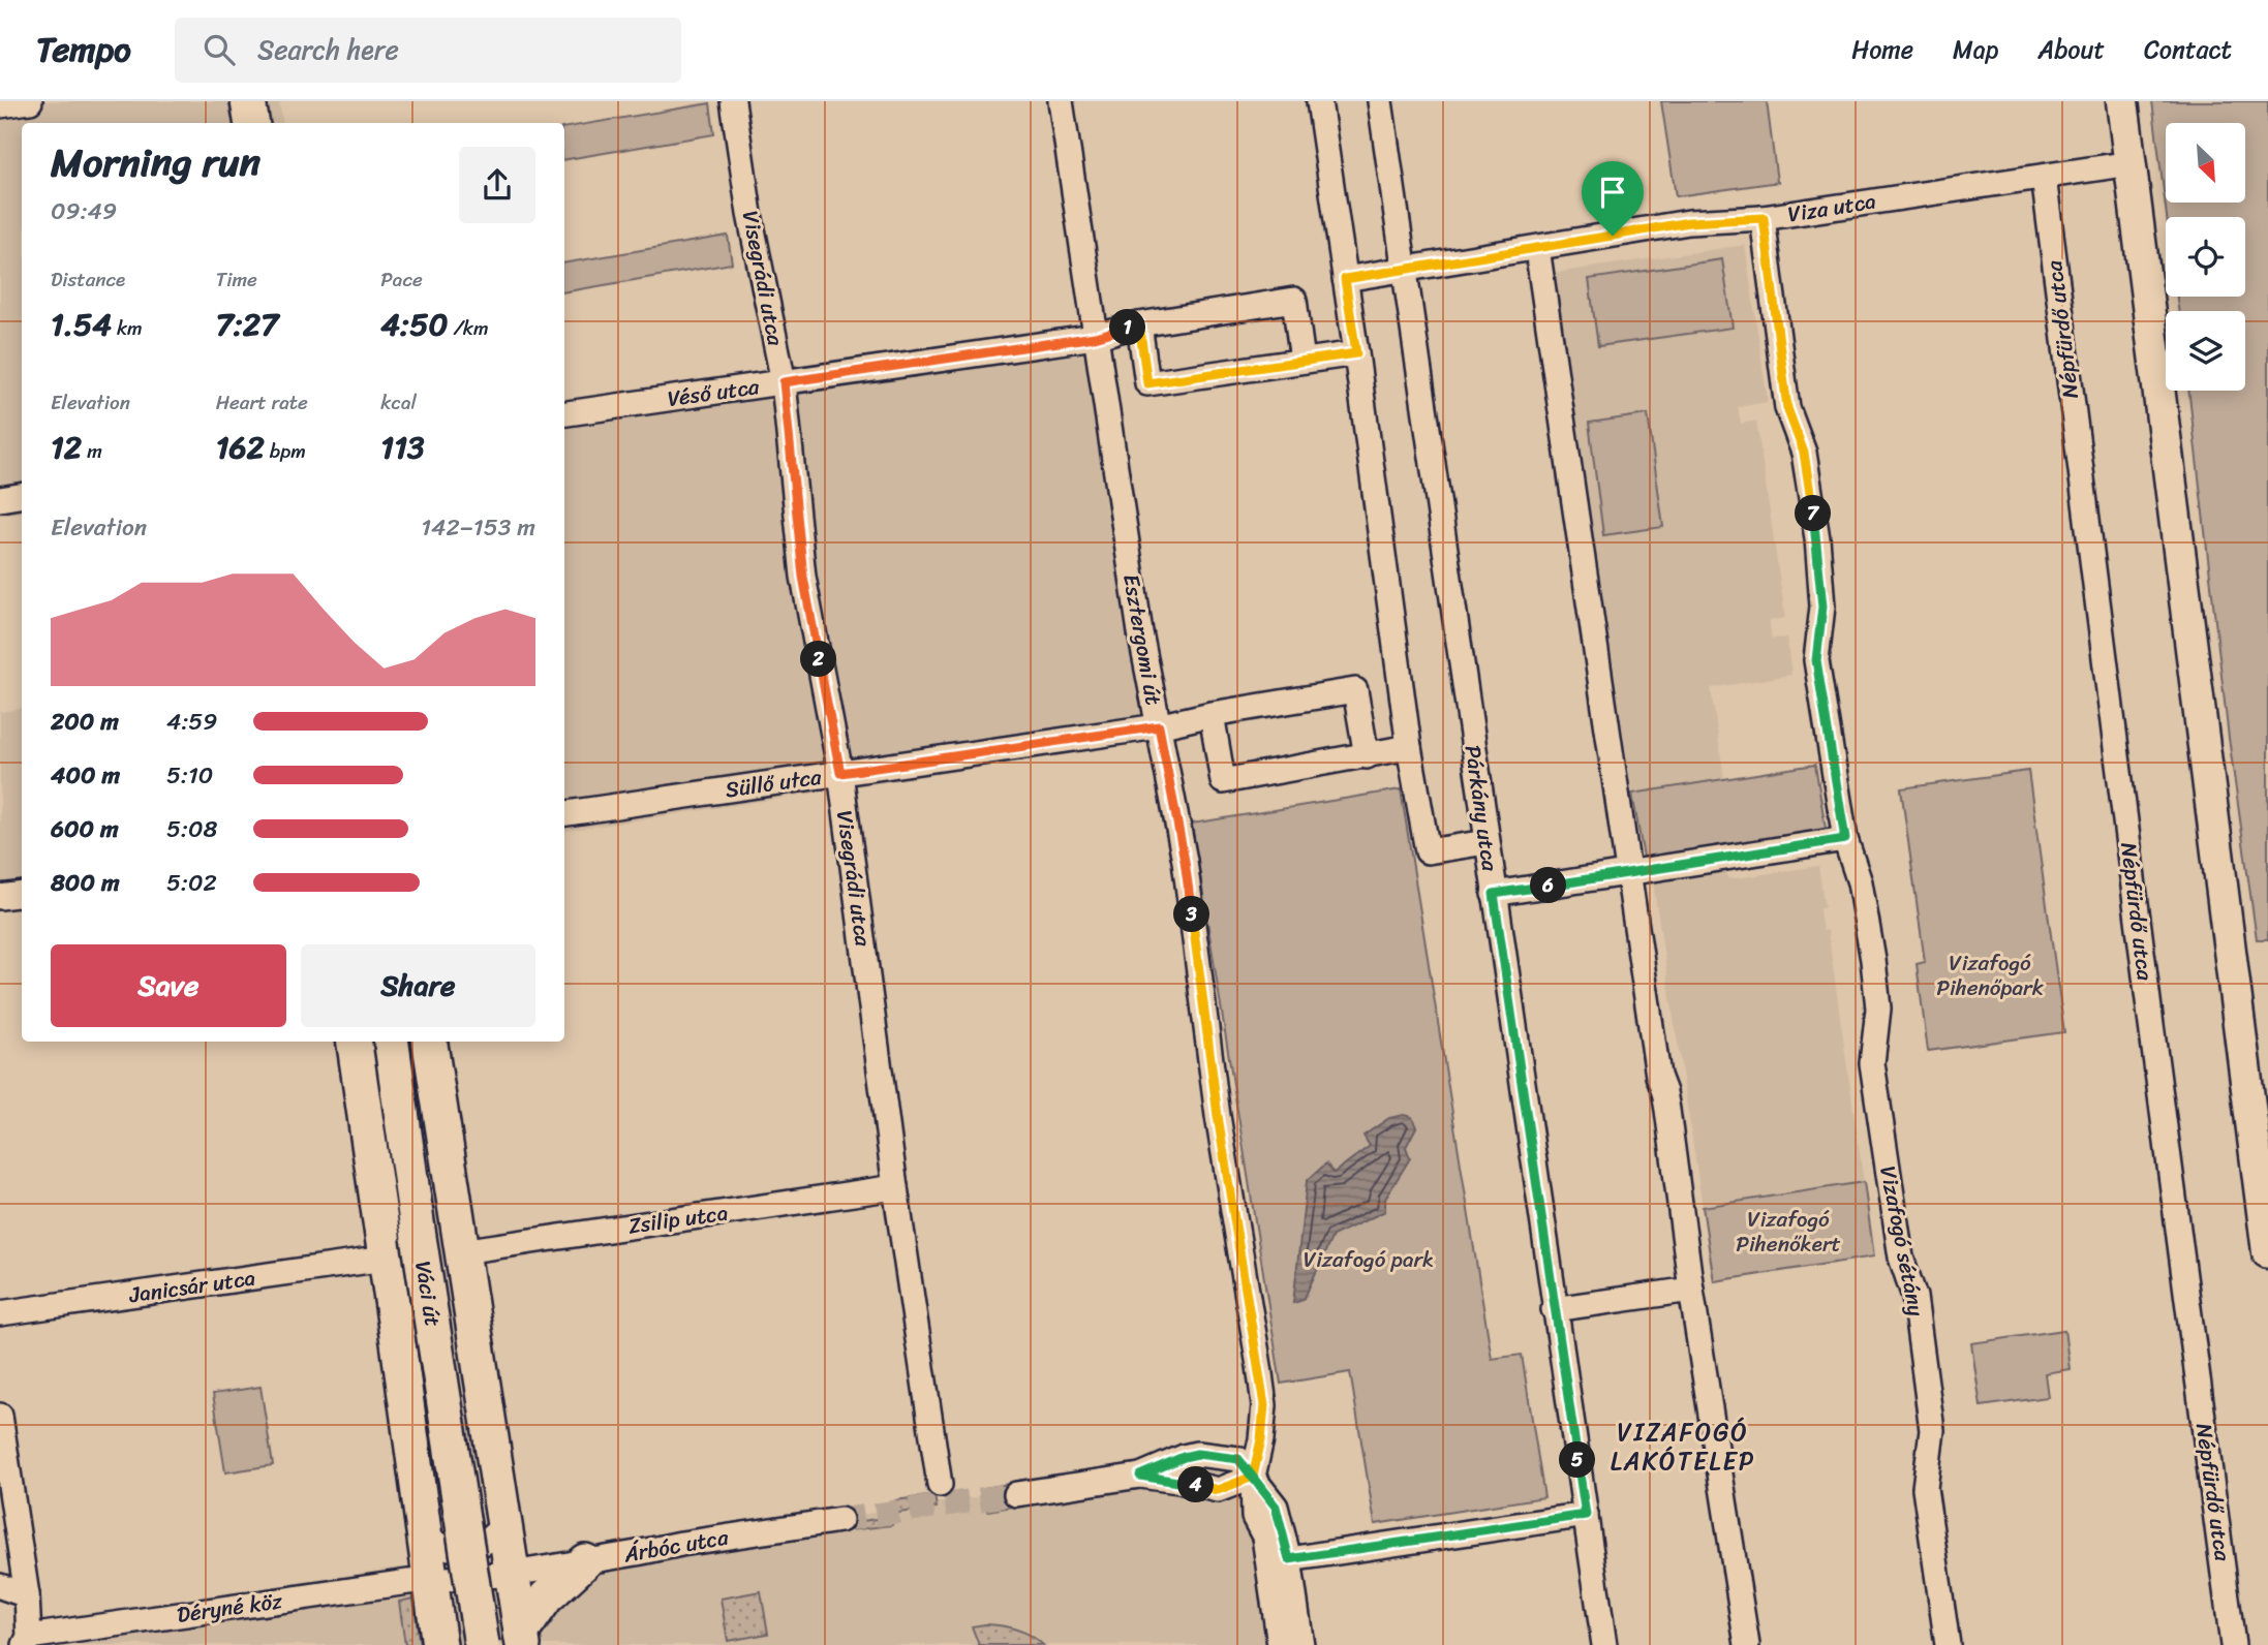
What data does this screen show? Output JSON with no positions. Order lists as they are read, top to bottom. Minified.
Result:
{"streets":{"main road":["Váci út"],"street":["Viza utca","Visegrádi utca","Népfürdő utca","Véső utca","Esztergomi út","Süllő utca","Párkány utca","Zsilip utca","Vizafogó sétány","Janicsár utca","Árbóc utca","Déryné köz"]},"crossings":[["Viza utca","Népfürdő utca"],["Viza utca","Párkány utca"],["Viza utca","Vizafogó sétány"],["Visegrádi utca","Véső utca"],["Visegrádi utca","Süllő utca"],["Visegrádi utca","Zsilip utca"],["Véső utca","Esztergomi út"],["Esztergomi út","Süllő utca"],["Zsilip utca","Váci út"],["Janicsár utca","Váci út"],["Váci út","Árbóc utca"],["Váci út","Déryné köz"],["Árbóc utca","Déryné köz"]],"districts":["VIZAFOGÓ LAKÓTELEP"],"parks":["Vizafogó Pihenőpark","Vizafogó Pihenőkert","Vizafogó park"],"north":"bottom right","page":{"header":"Tempo","search":"Search here","nav":["Home","Map","About","Contact"],"heading":["Morning run","09:49"],"stats":[["Distance","1.54 km"],["Time","7:27"],["Pace","4:50 /km"],["Elevation","12 m"],["Heart rate","162 bpm"],["kcal","113"]],"pins":["1","7","2","6","3","5","4"],"chart":["Elevation","142–153 m"],"list":[{"name":"200 m","note":"4:59"},{"name":"400 m","note":"5:10"},{"name":"600 m","note":"5:08"},{"name":"800 m","note":"5:02"}],"buttons":["Save","Share"]}}
